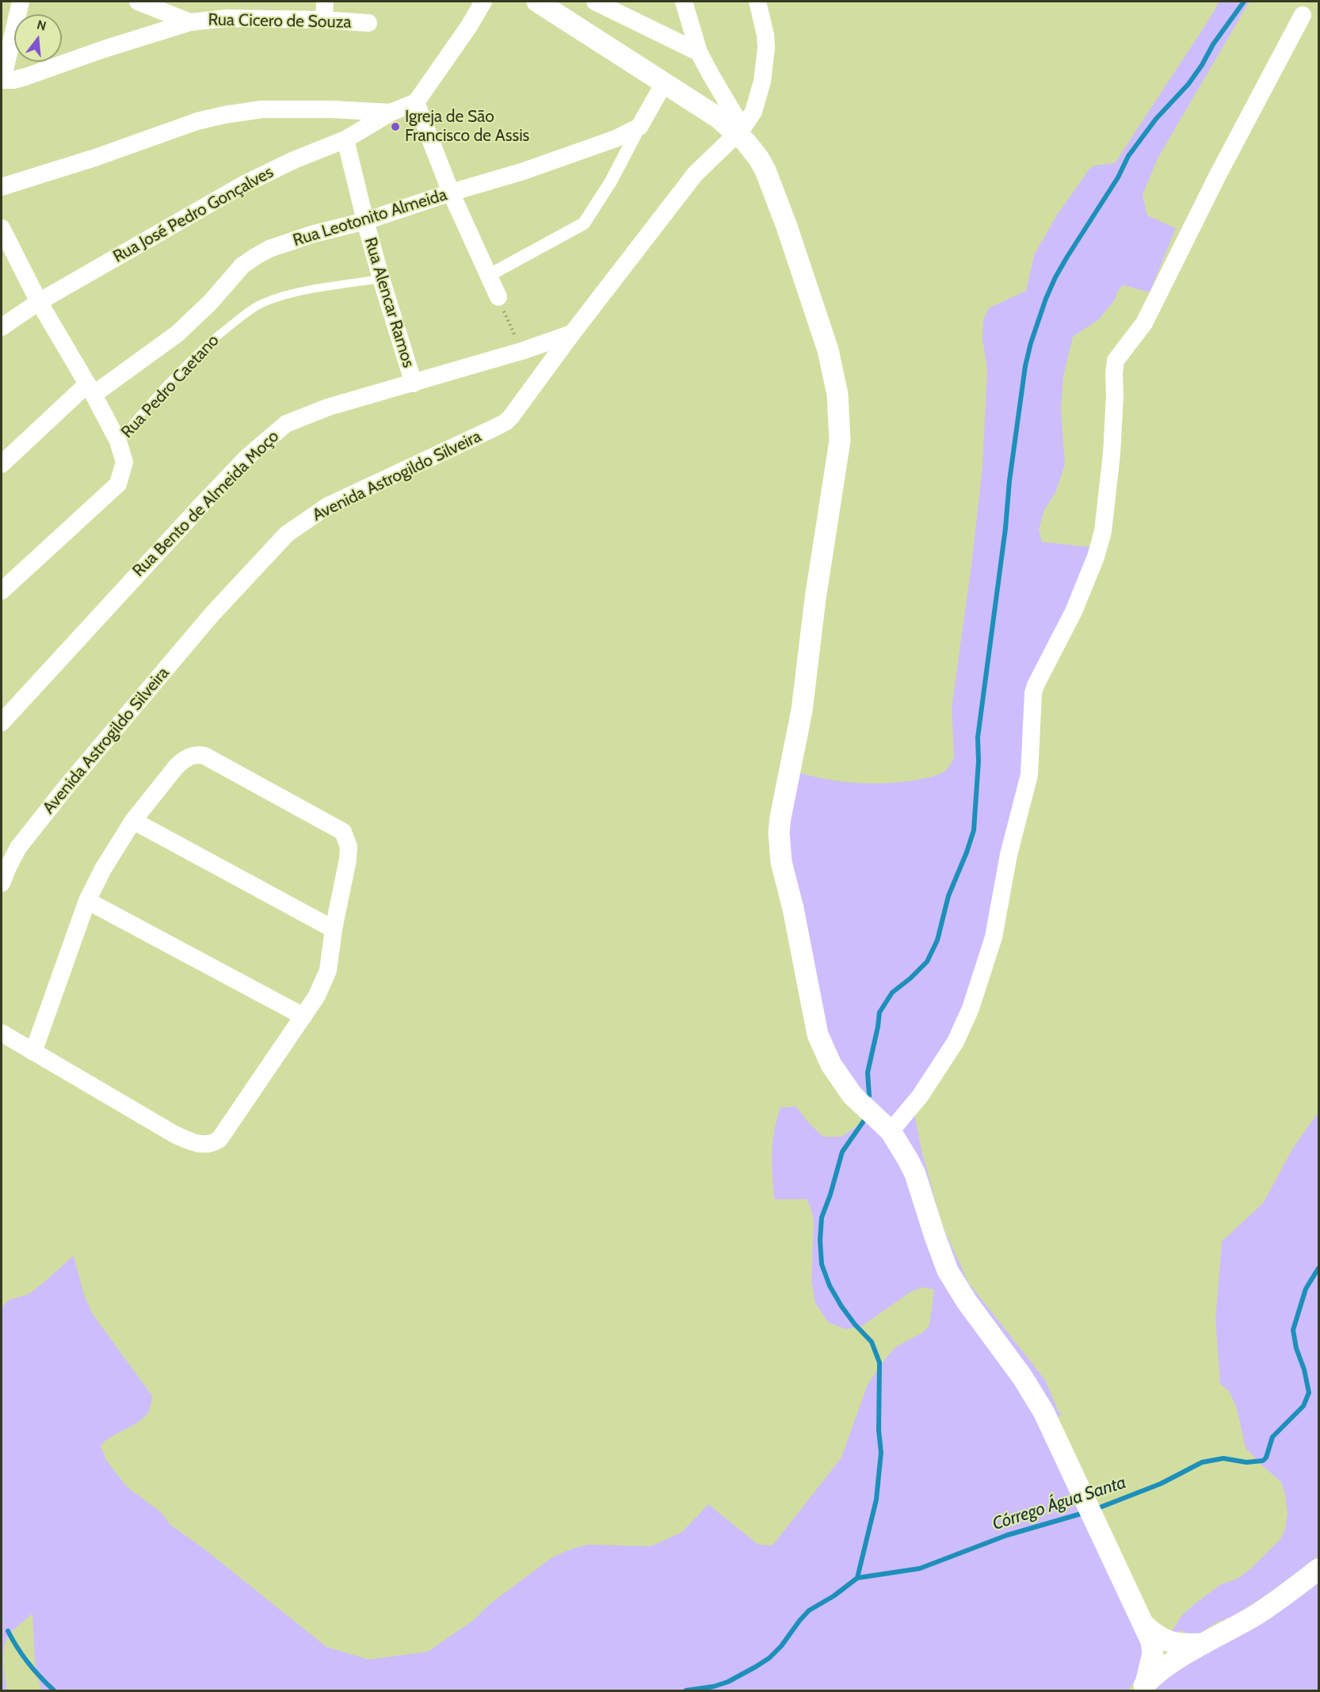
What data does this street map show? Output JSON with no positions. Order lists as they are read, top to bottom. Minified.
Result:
{"streets":{"street":["Rua Cicero de Souza","Rua José Pedro Gonçalves","Rua Leotonito Almeida","Rua Alencar Ramos","Avenida Astrogildo Silveira","Rua Bento de Almeida Moço"],"lane":["Rua Pedro Caetano"]},"crossings":[["Rua José Pedro Gonçalves","Rua Alencar Ramos"],["Rua Leotonito Almeida","Rua Alencar Ramos"],["Rua Alencar Ramos","Rua Pedro Caetano"],["Rua Alencar Ramos","Rua Bento de Almeida Moço"],["Avenida Astrogildo Silveira","Rua Bento de Almeida Moço"]],"water":["Córrego Água Santa"],"places":["Igreja de São Francisco de Assis"],"north":"top"}
